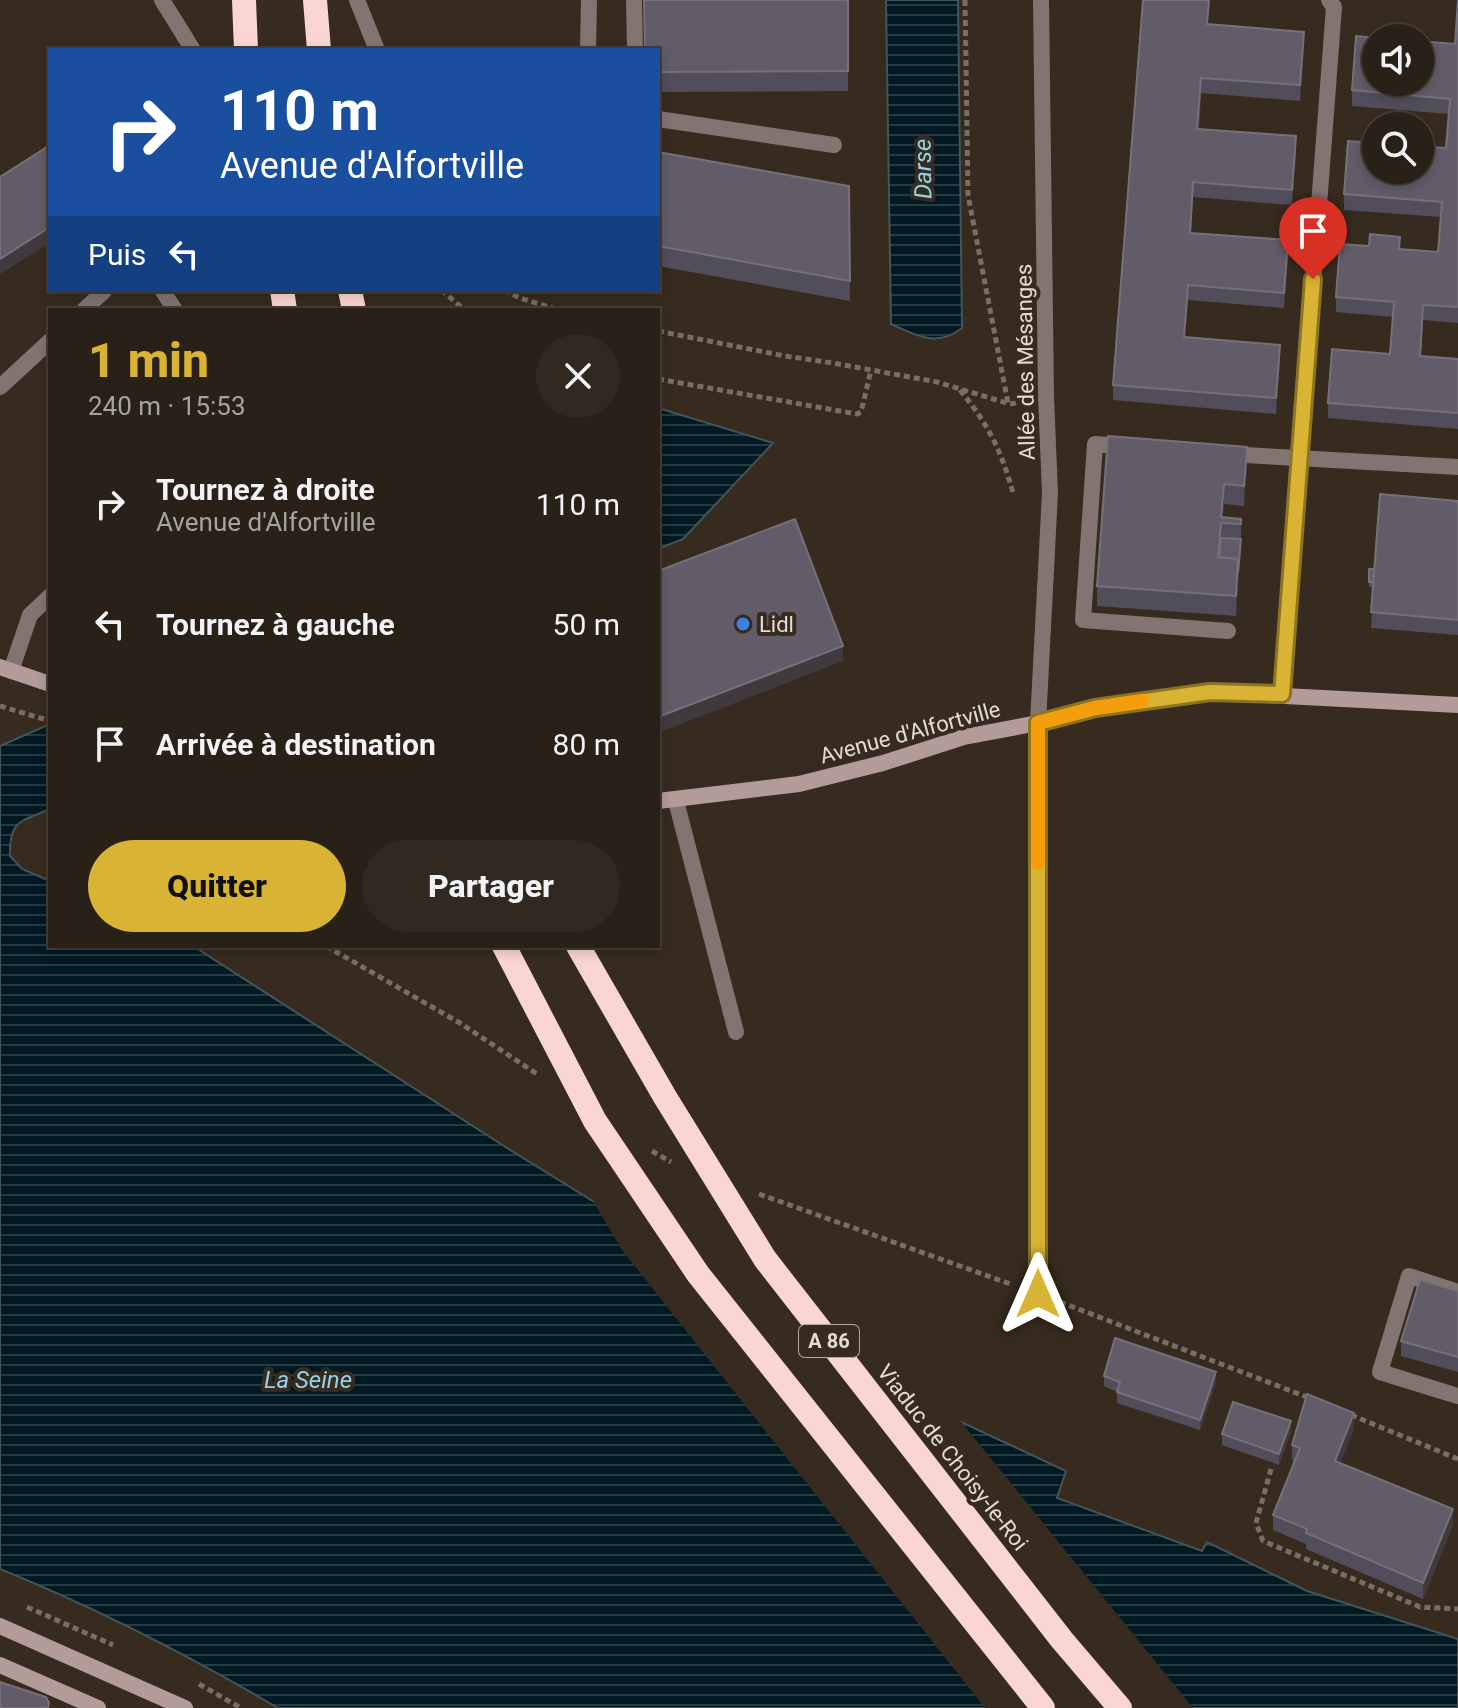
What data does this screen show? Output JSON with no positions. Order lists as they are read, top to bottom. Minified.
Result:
{"streets":{"highway":["A 86","Viaduc de Choisy-le-Roi"],"main road":["Avenue d'Alfortville"],"street":["Allée des Mésanges"]},"crossings":[["Allée des Mésanges","Avenue d'Alfortville"]],"water":["Darse","La Seine"],"places":["Lidl"],"page":{"turn":["110 m","Avenue d'Alfortville"],"then":"Puis","heading":["1 min","240 m · 15:53"],"list":[{"name":"Tournez à droite","note":"Avenue d'Alfortville","value":"110 m"},{"name":"Tournez à gauche","value":"50 m"},{"name":"Arrivée à destination","value":"80 m"}],"buttons":["Quitter","Partager"]}}
